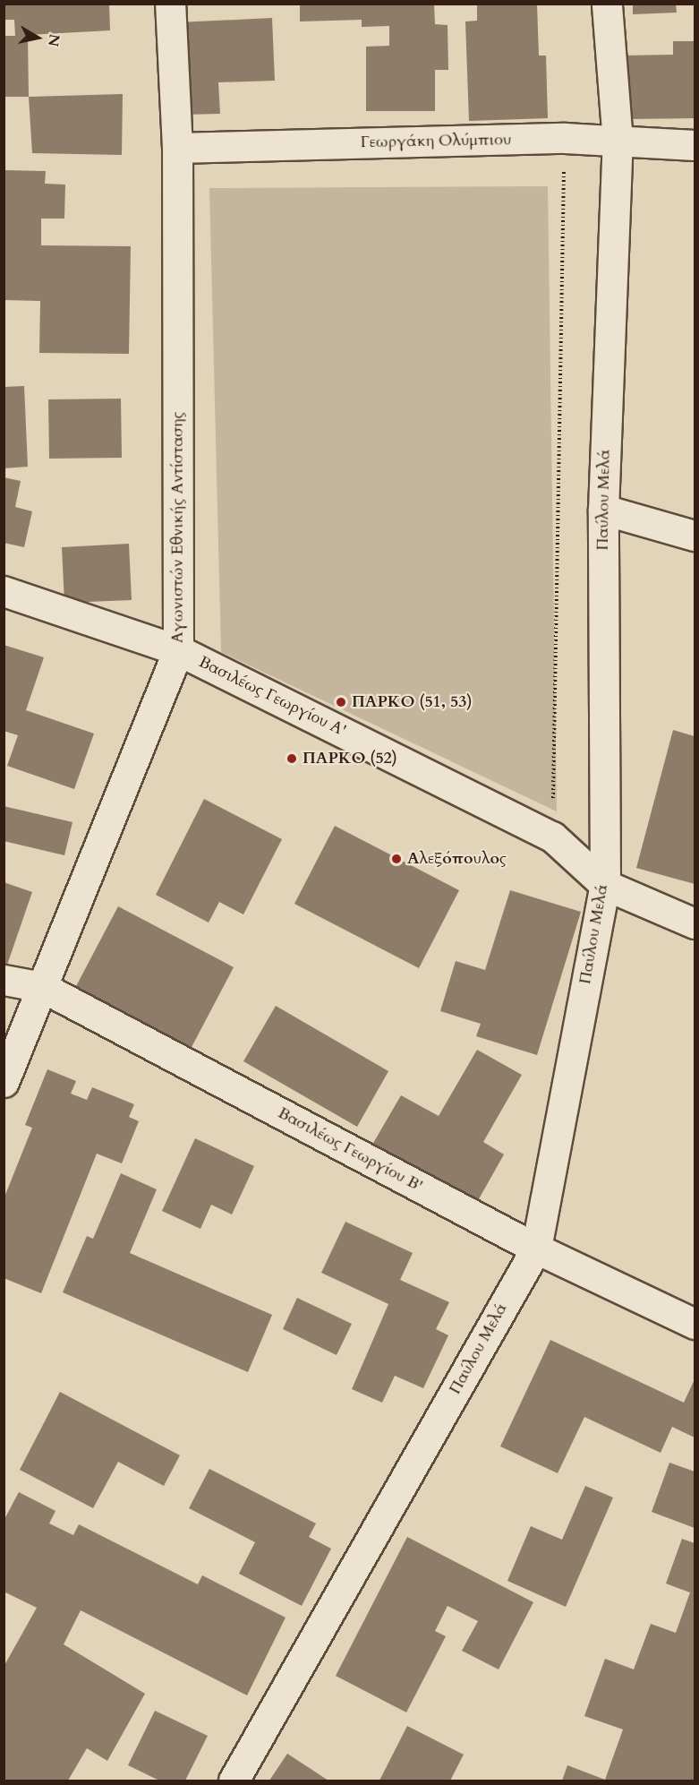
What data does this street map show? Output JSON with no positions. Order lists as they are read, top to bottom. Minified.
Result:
{"streets":{"street":["Γεωργάκη Ολύμπιου","Παύλου Μελά","Αγωνιστών Εθνικής Αντίστασης","Βασιλέως Γεωργίου Α'","Βασιλέως Γεωργίου Β'"]},"crossings":[["Γεωργάκη Ολύμπιου","Παύλου Μελά"],["Γεωργάκη Ολύμπιου","Αγωνιστών Εθνικής Αντίστασης"],["Παύλου Μελά","Βασιλέως Γεωργίου Α'"],["Παύλου Μελά","Βασιλέως Γεωργίου Β'"],["Αγωνιστών Εθνικής Αντίστασης","Βασιλέως Γεωργίου Α'"],["Αγωνιστών Εθνικής Αντίστασης","Βασιλέως Γεωργίου Β'"]],"places":["ΠΑΡΚΟ (51, 53)","ΠΑΡΚΟ (52)","Αλεξόπουλος"],"north":"right"}
